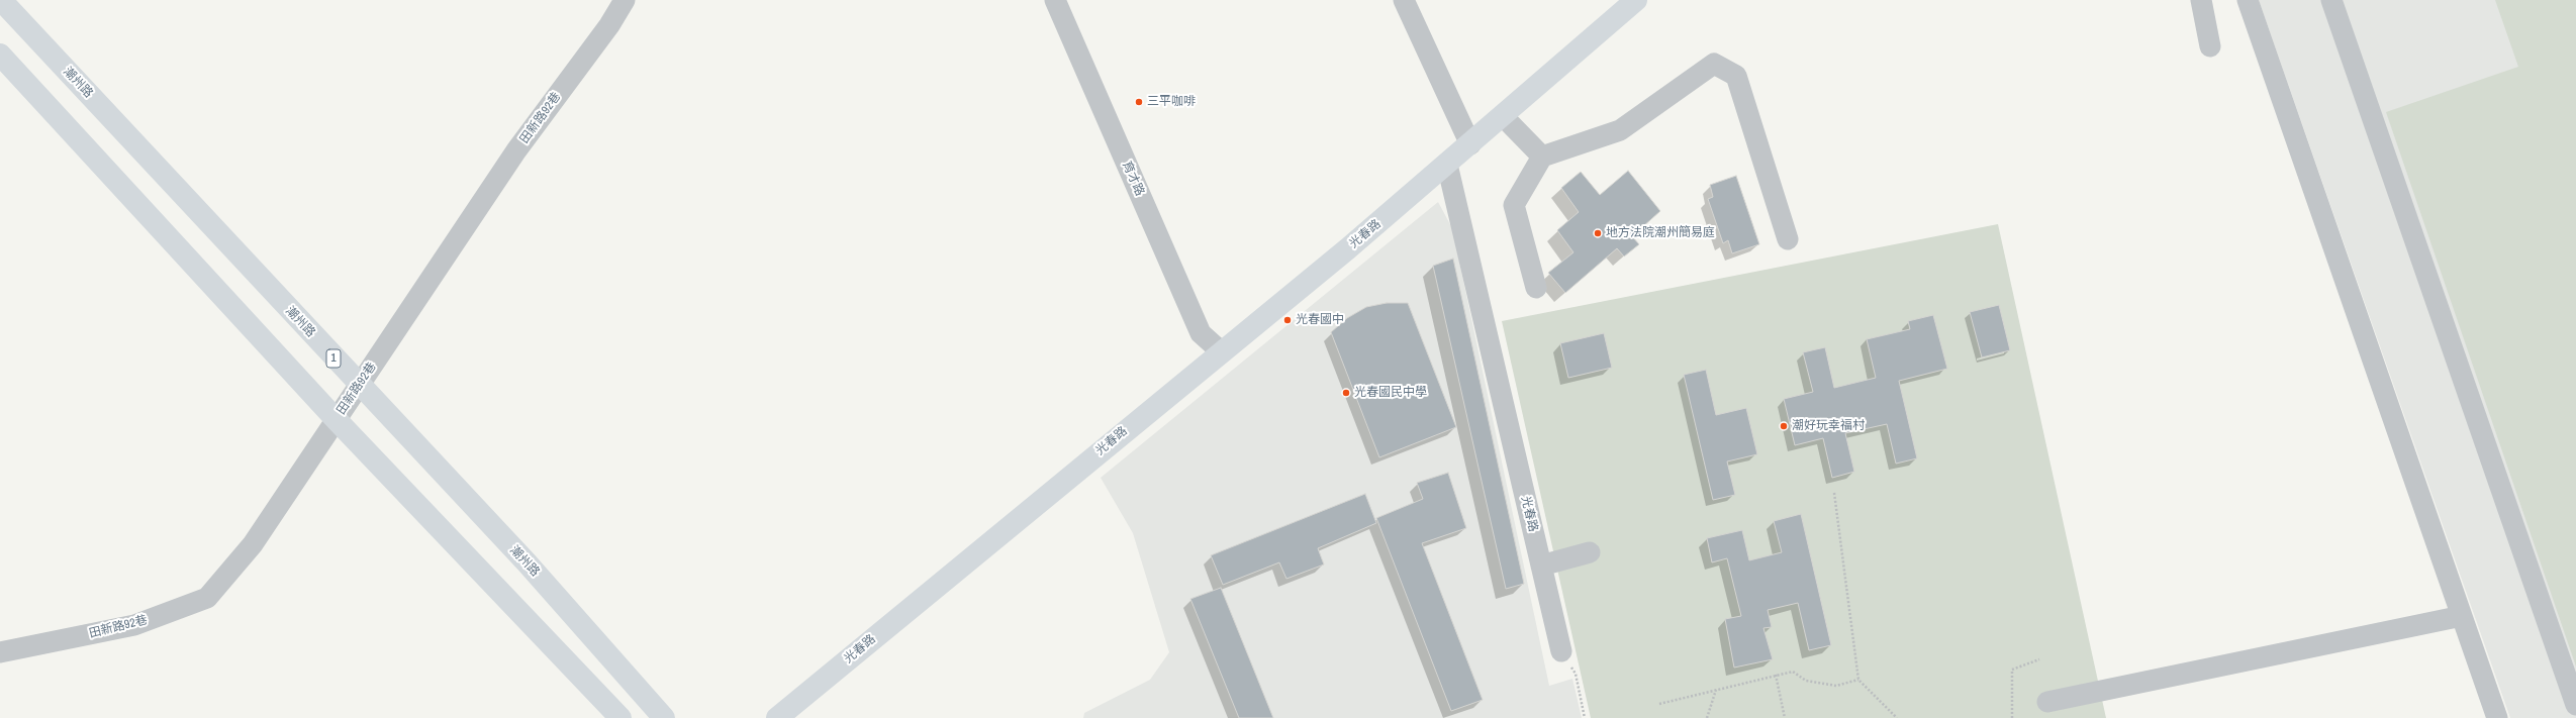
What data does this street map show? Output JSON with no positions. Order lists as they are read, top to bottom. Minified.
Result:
{"streets":{"main road":["潮州路","光春路","1"],"street":["田新路92巷","育才路"]},"crossings":[["潮州路","田新路92巷"],["育才路","光春路"]],"places":["三平咖啡","地方法院潮州簡易庭","光春國中","光春國民中學","潮好玩幸福村"]}
